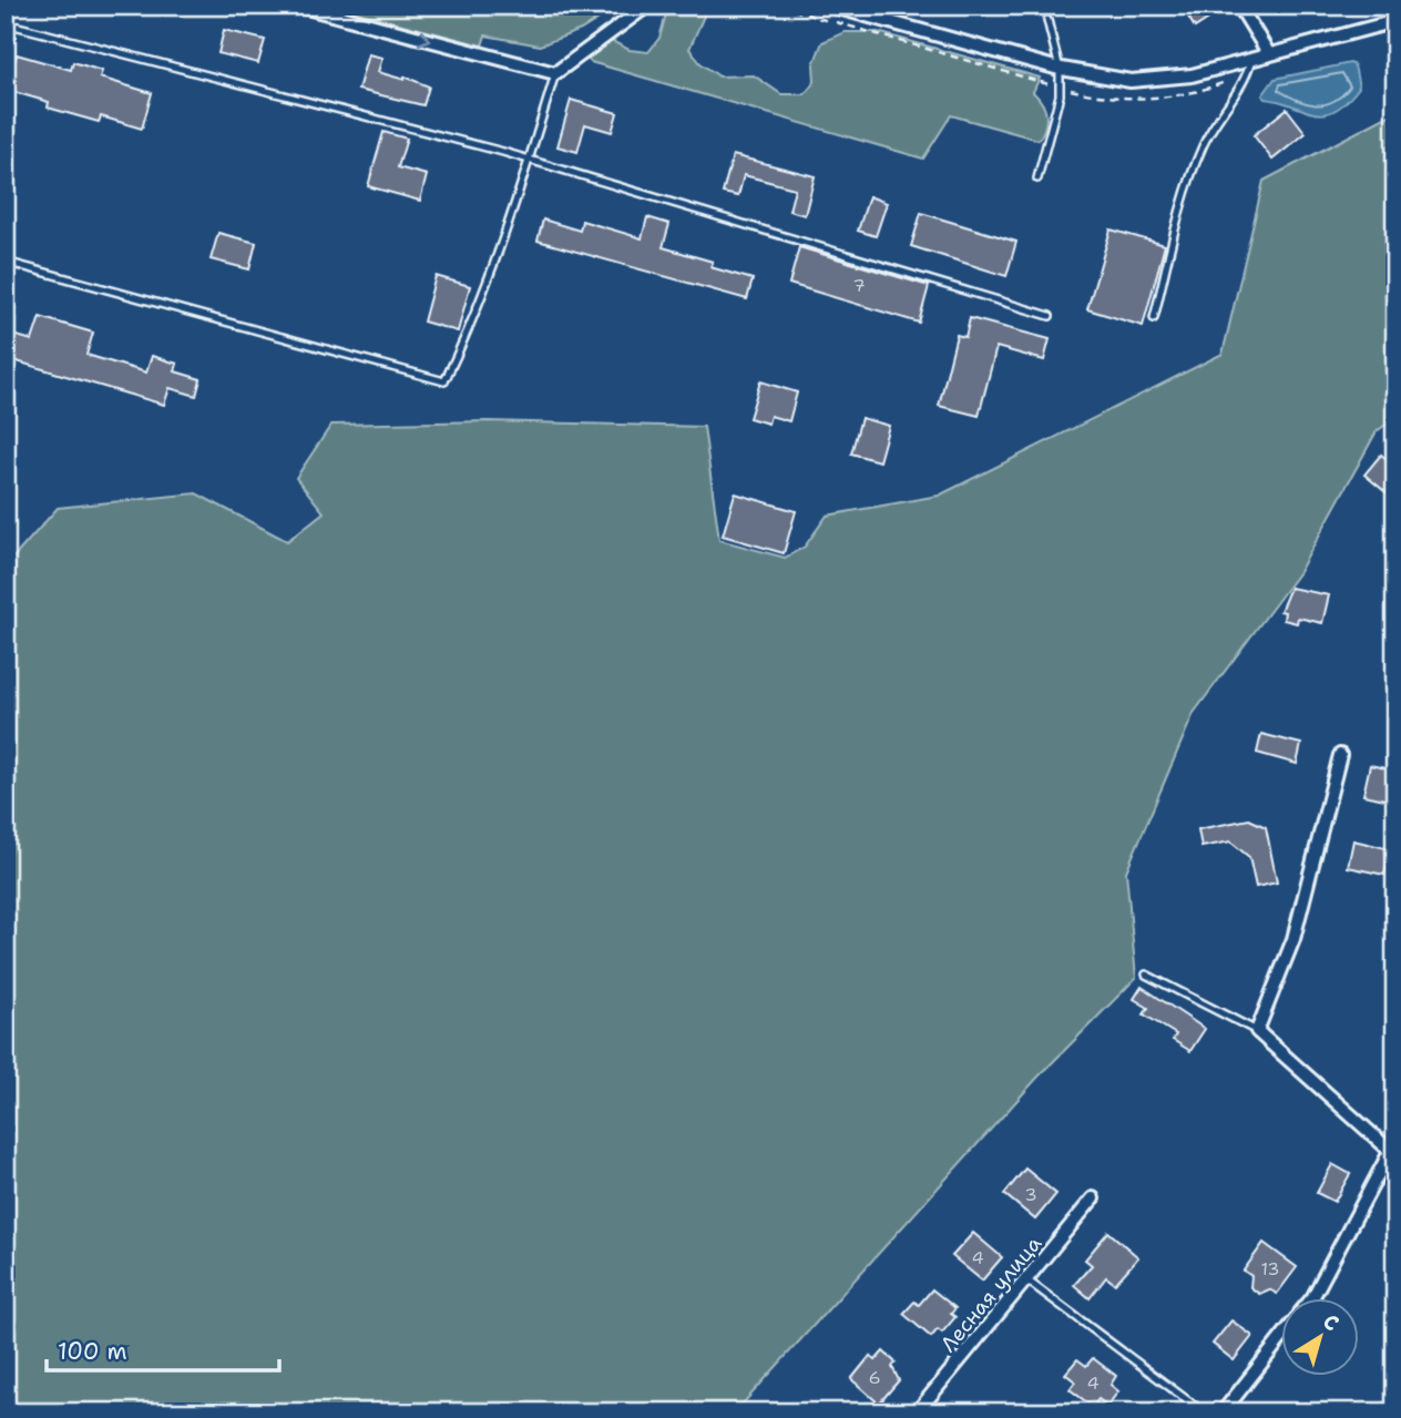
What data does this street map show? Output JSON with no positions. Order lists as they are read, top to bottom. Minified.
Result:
{"streets":{"street":["Лесная улица"]},"house_numbers":["7","3","4","13","6","4"],"scale_bar":"100 m","north":"top right"}
